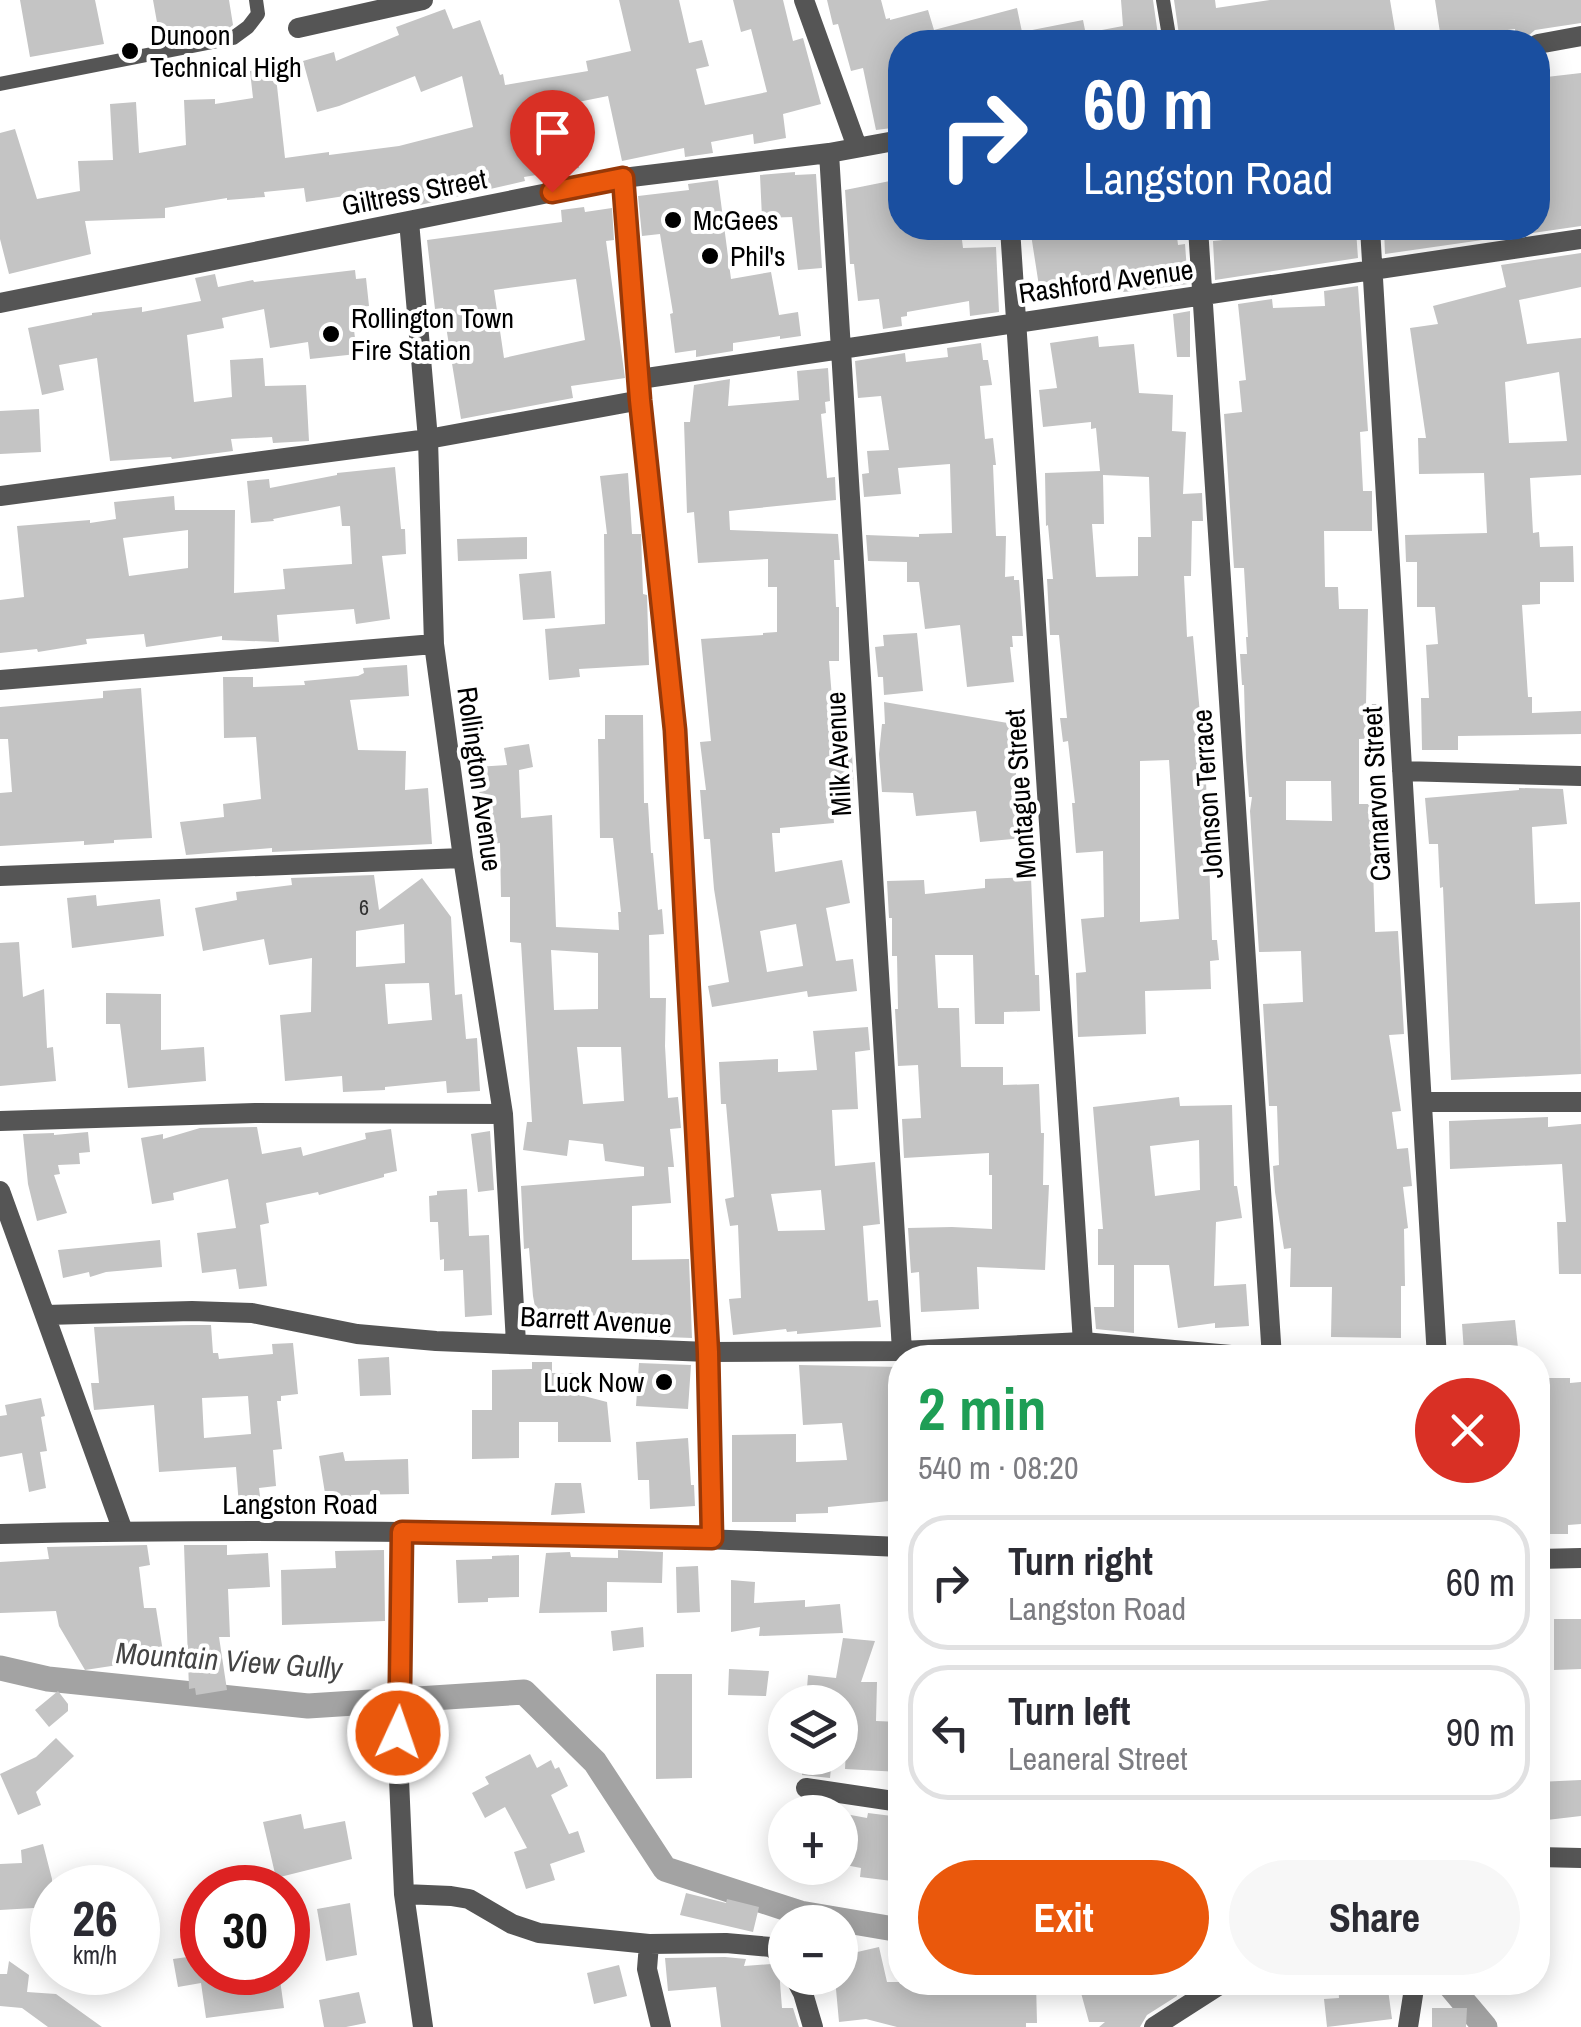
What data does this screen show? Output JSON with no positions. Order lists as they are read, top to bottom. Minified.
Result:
{"streets":{"street":["Giltress Street","Rashford Avenue","Milk Avenue","Rollington Avenue","Montague Street","Johnson Terrace","Carnarvon Street","Barrett Avenue","Langston Road"]},"crossings":[["Giltress Street","Milk Avenue"],["Giltress Street","Rollington Avenue"],["Rashford Avenue","Milk Avenue"],["Rashford Avenue","Rollington Avenue"],["Rashford Avenue","Montague Street"],["Rashford Avenue","Johnson Terrace"],["Rashford Avenue","Carnarvon Street"],["Rollington Avenue","Barrett Avenue"]],"water":["Mountain View Gully"],"places":["Dunoon Technical High","McGees","Phil's","Rollington Town Fire Station","Luck Now"],"house_numbers":["6"],"page":{"turn":["60 m","Langston Road"],"heading":["2 min","540 m · 08:20"],"list":[{"name":"Turn right","note":"Langston Road","value":"60 m"},{"name":"Turn left","note":"Leaneral Street","value":"90 m"}],"map_buttons":["+","−"],"buttons":["Exit","Share"],"speed":"26 km/h","limit":"30"}}
